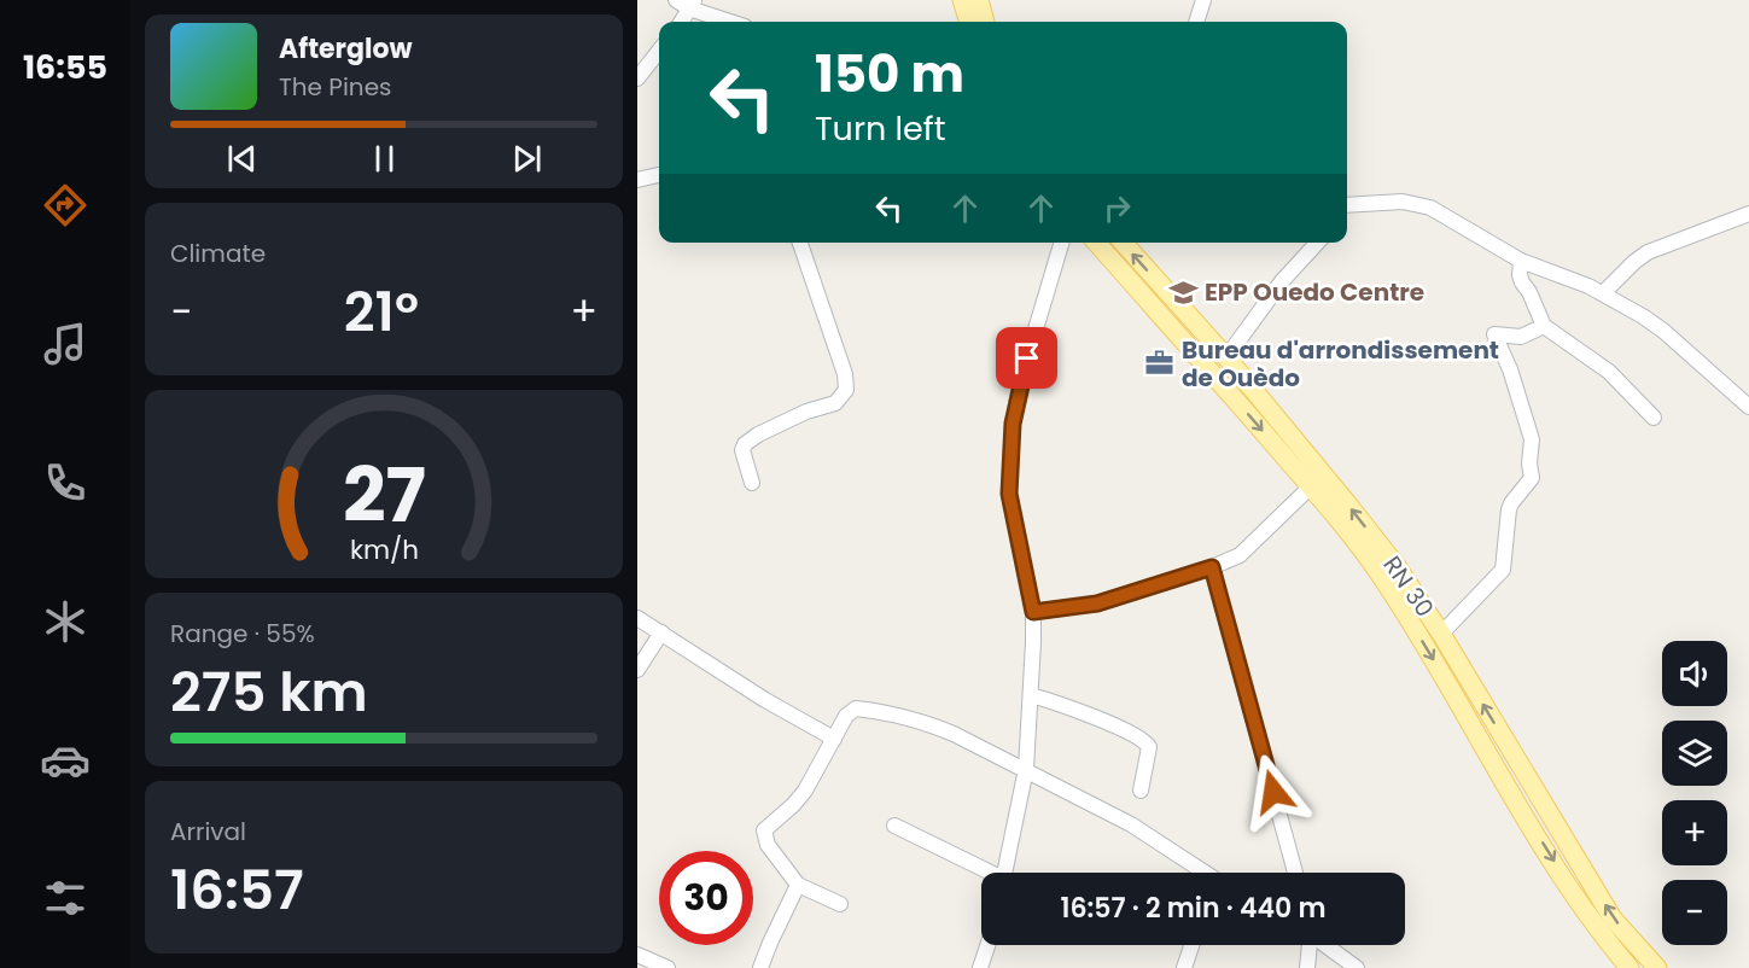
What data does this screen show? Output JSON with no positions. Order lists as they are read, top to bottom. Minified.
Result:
{"streets":{"main road":["RN 30"]},"places":{"school or university":["EPP Ouedo Centre"],"office":["Bureau d'arrondissement de Ouèdo"]},"page":{"tabs":"16:55","turn":["150 m","Turn left"],"song":["Afterglow","The Pines"],"tile":["Climate",["Range · 55%","275 km"],["Arrival","16:57"]],"heat":["−","21°","+"],"map_buttons":["+","−"],"limit":"30","trip":"16:57 · 2 min · 440 m","gauge":["27","km/h"]}}
